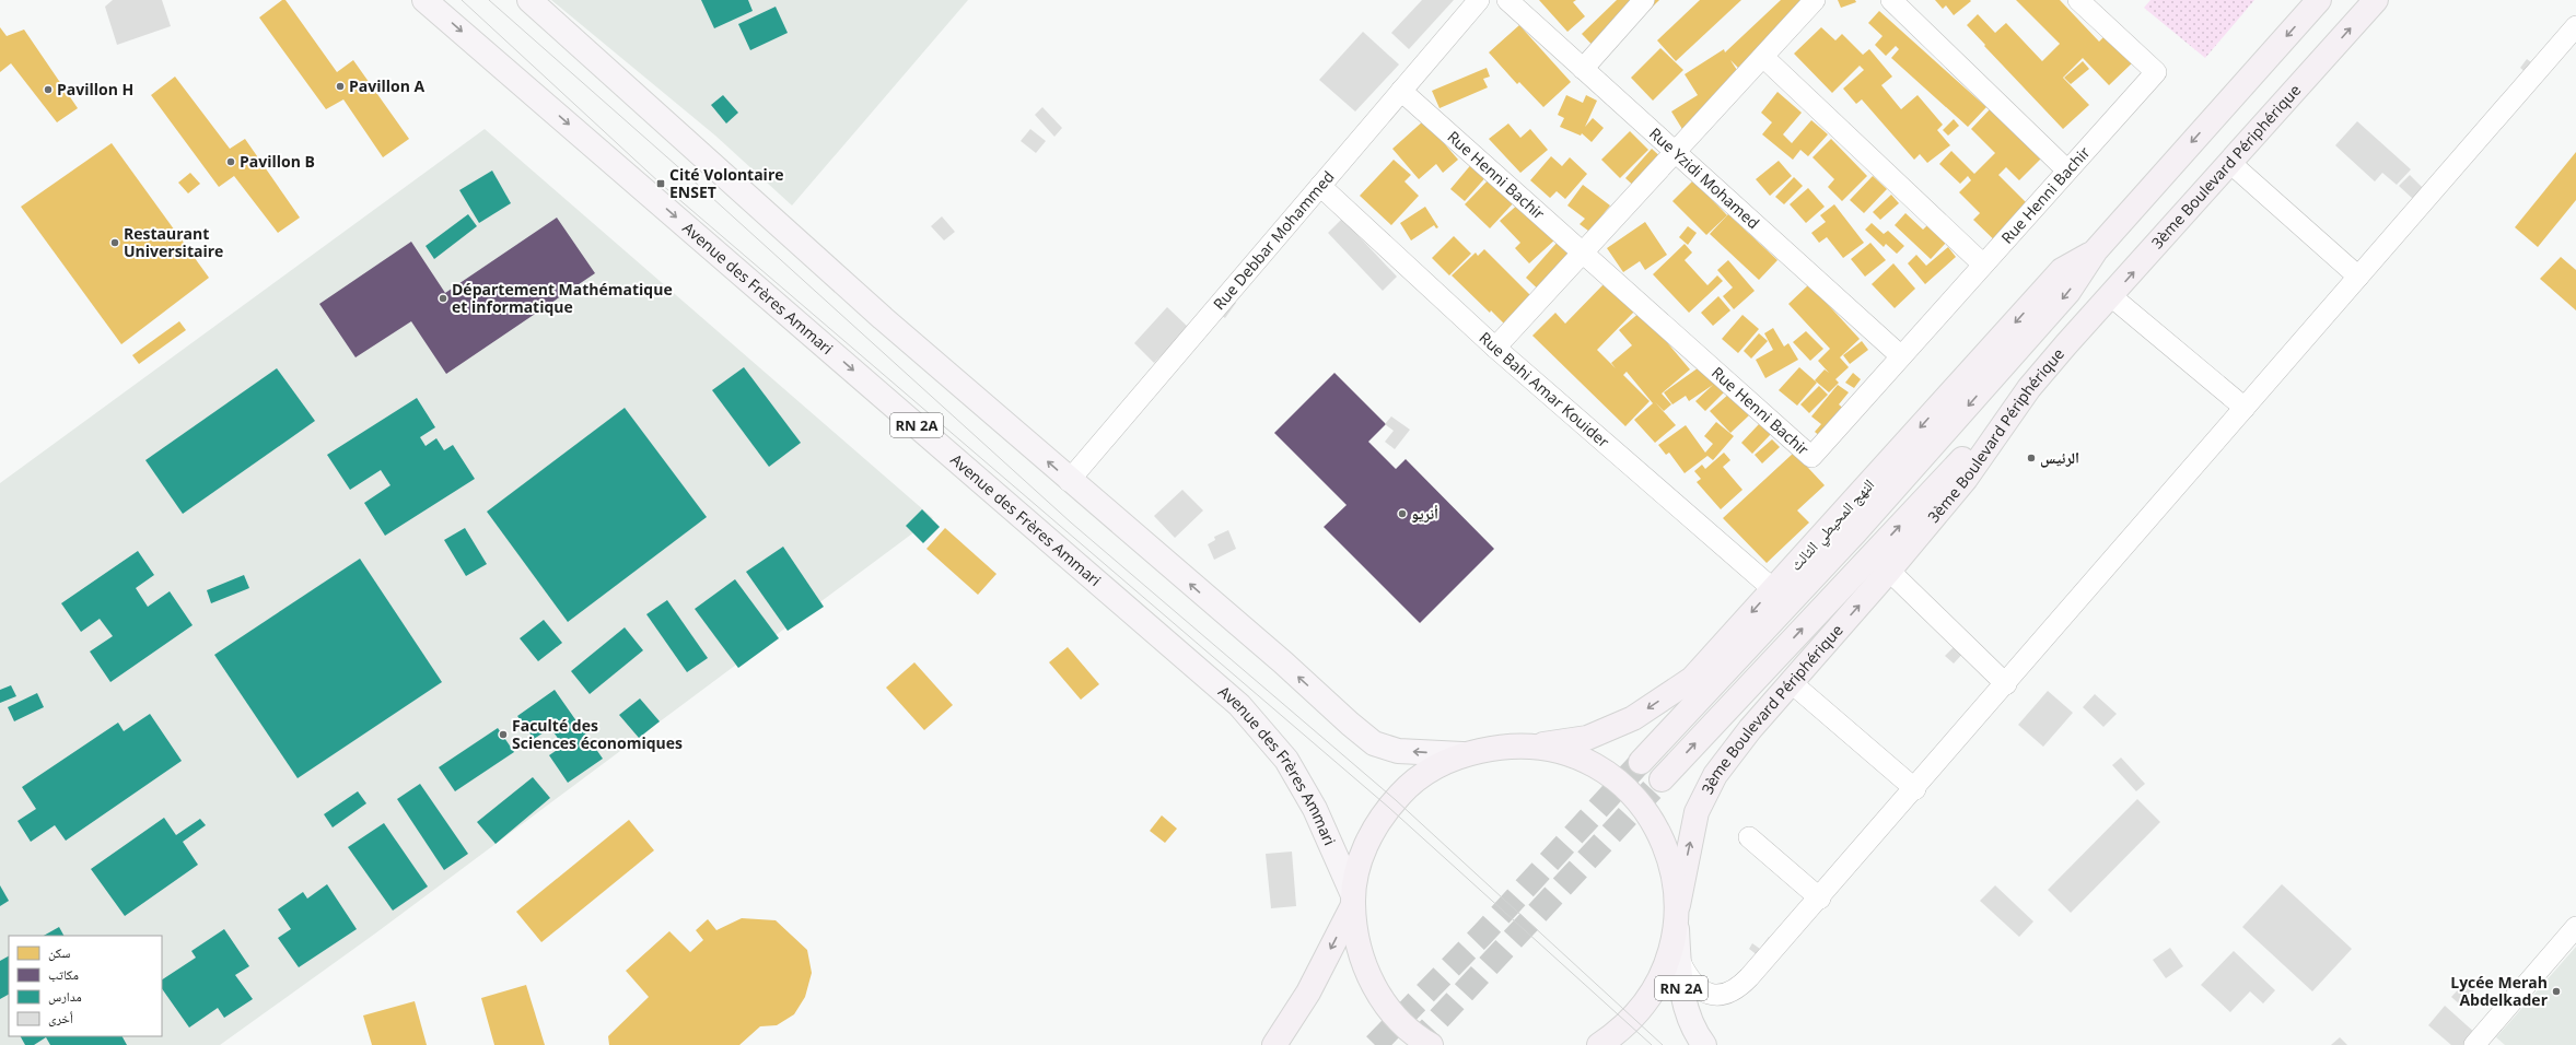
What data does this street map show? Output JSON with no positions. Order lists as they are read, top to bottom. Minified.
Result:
{"streets":{"highway":["3ème Boulevard Périphérique","النهج المحيطي الثالث"],"main road":["Avenue des Frères Ammari","RN 2A"],"street":["Rue Henni Bachir","Rue Yzidi Mohamed","Rue Debbar Mohammed","Rue Bahi Amar Kouider"]},"crossings":[["3ème Boulevard Périphérique","RN 2A"],["Rue Henni Bachir","Rue Yzidi Mohamed"],["Rue Henni Bachir","Rue Debbar Mohammed"],["Rue Debbar Mohammed","Rue Bahi Amar Kouider"],["Rue Bahi Amar Kouider","النهج المحيطي الثالث"]],"places":{"other":["Pavillon A","Pavillon H","Pavillon B","Restaurant Universitaire","Département Mathématique et informatique","الرئيس","أنريو","Faculté des Sciences économiques","Lycée Merah Abdelkader"],"transit":["Cité Volontaire ENSET"]},"legend":["سكن","مكاتب","مدارس","أخرى"]}
